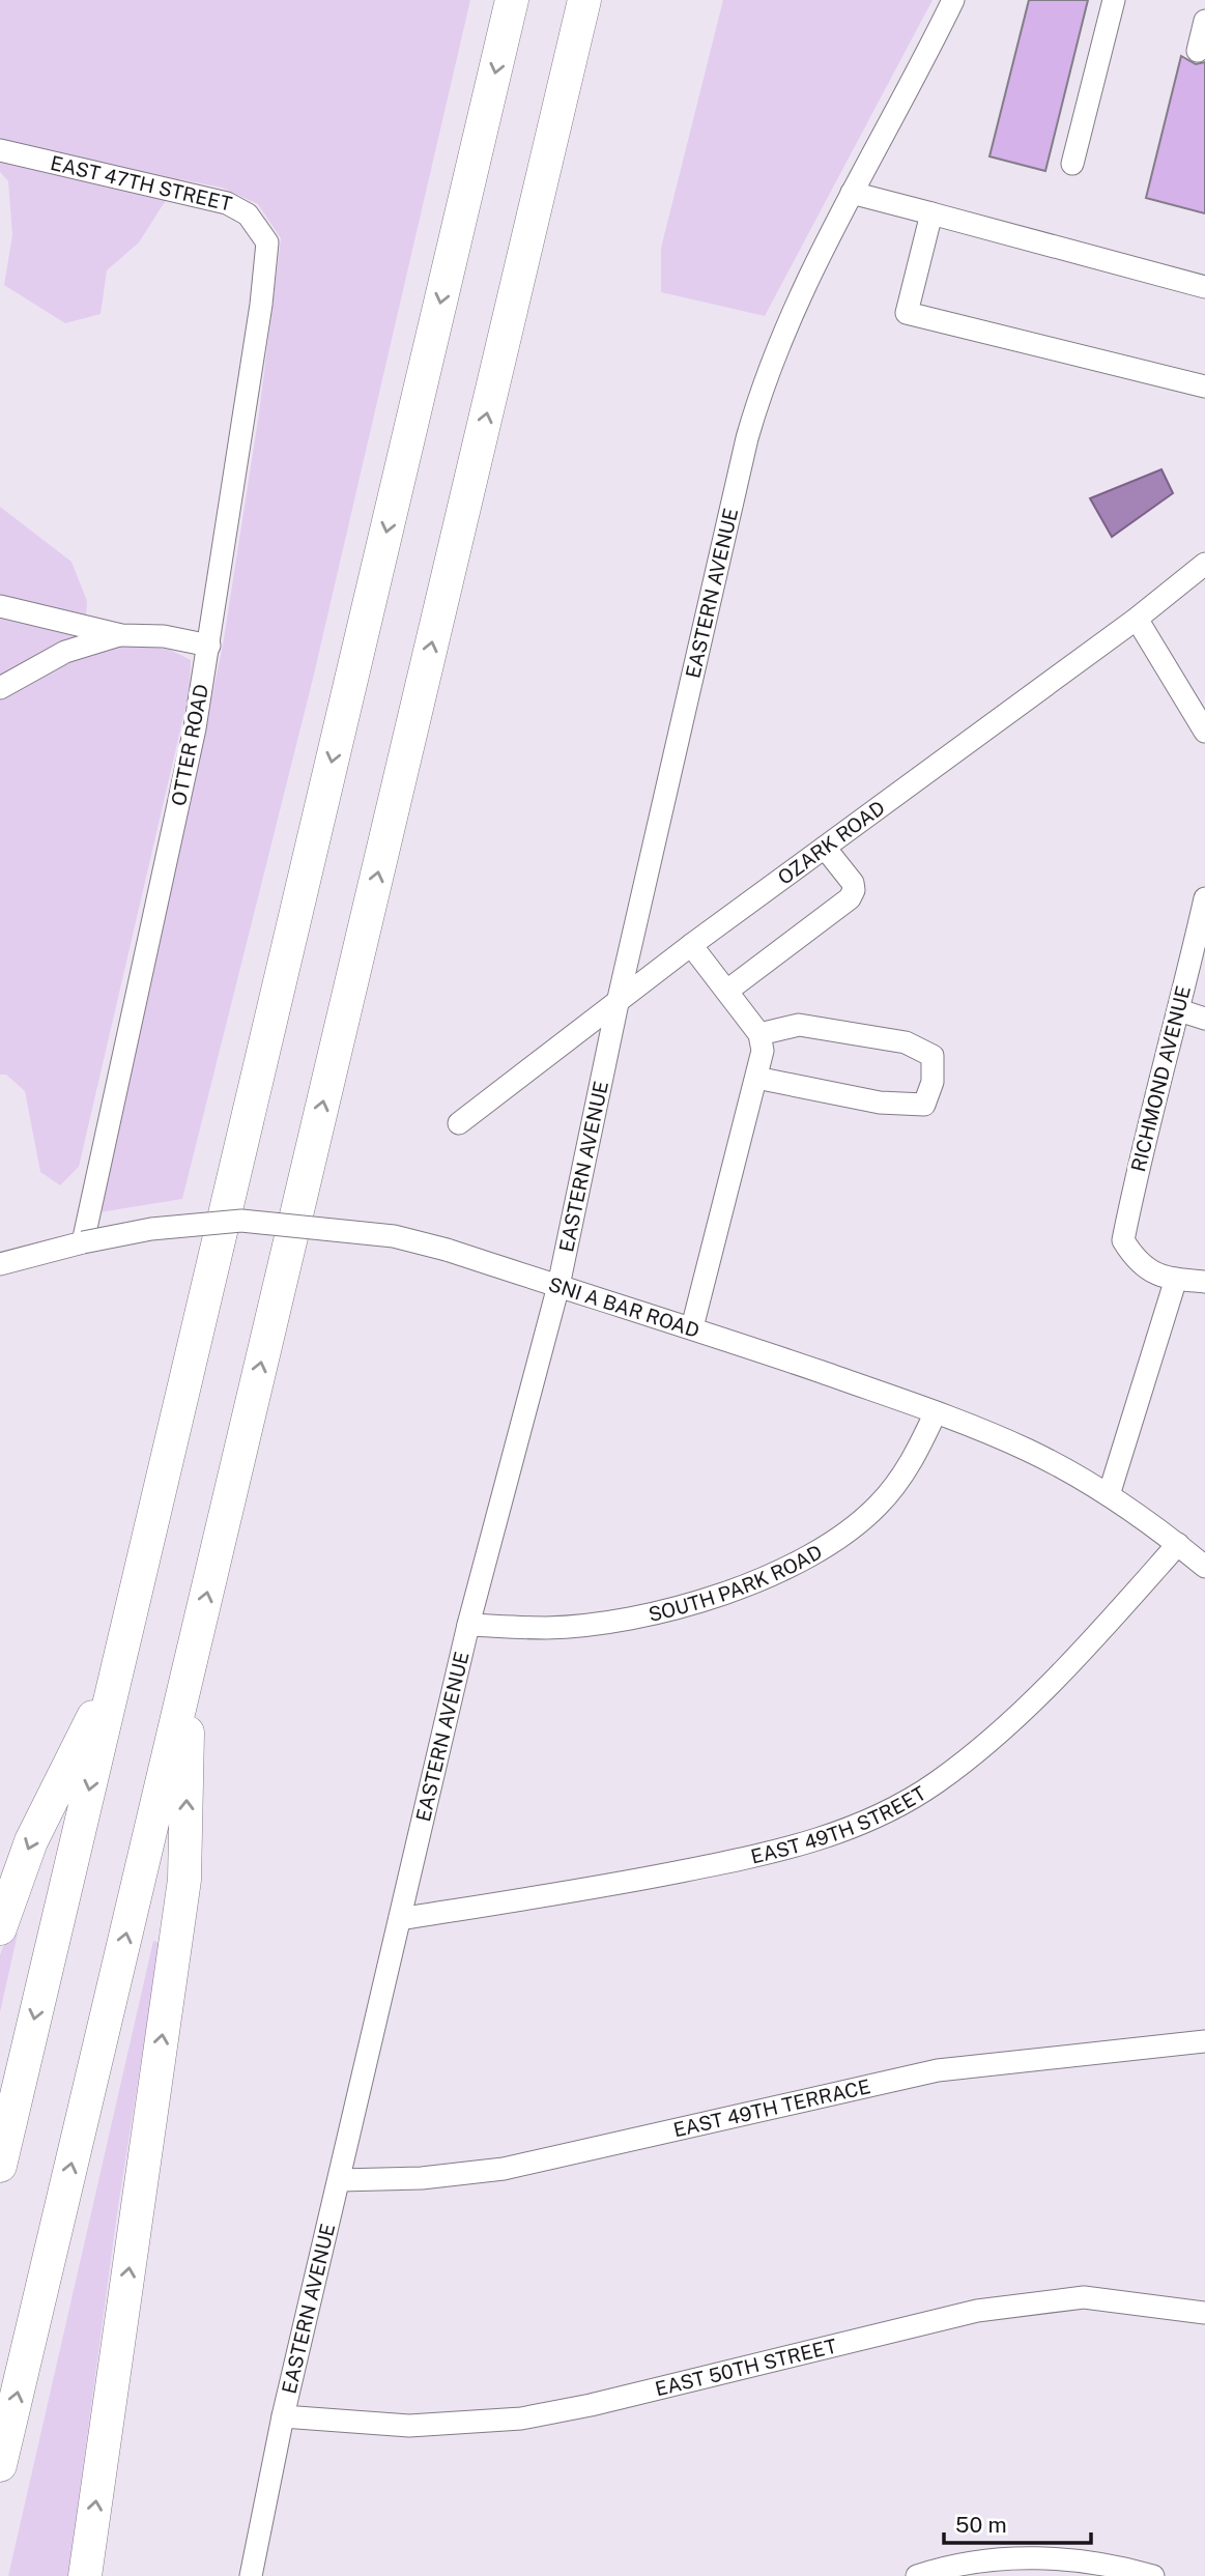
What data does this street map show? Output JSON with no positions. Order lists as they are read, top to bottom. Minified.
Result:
{"streets":{"street":["EAST 47TH STREET","EASTERN AVENUE","OTTER ROAD","OZARK ROAD","RICHMOND AVENUE","SNI A BAR ROAD","SOUTH PARK ROAD","EAST 49TH STREET","EAST 49TH TERRACE","EAST 50TH STREET"]},"crossings":[["EAST 47TH STREET","OTTER ROAD"],["EASTERN AVENUE","OZARK ROAD"],["EASTERN AVENUE","SNI A BAR ROAD"],["EASTERN AVENUE","SOUTH PARK ROAD"],["EASTERN AVENUE","EAST 49TH STREET"],["EASTERN AVENUE","EAST 49TH TERRACE"],["EASTERN AVENUE","EAST 50TH STREET"],["OTTER ROAD","SNI A BAR ROAD"],["SNI A BAR ROAD","SOUTH PARK ROAD"],["SNI A BAR ROAD","EAST 49TH STREET"]],"scale_bar":"50 m"}
